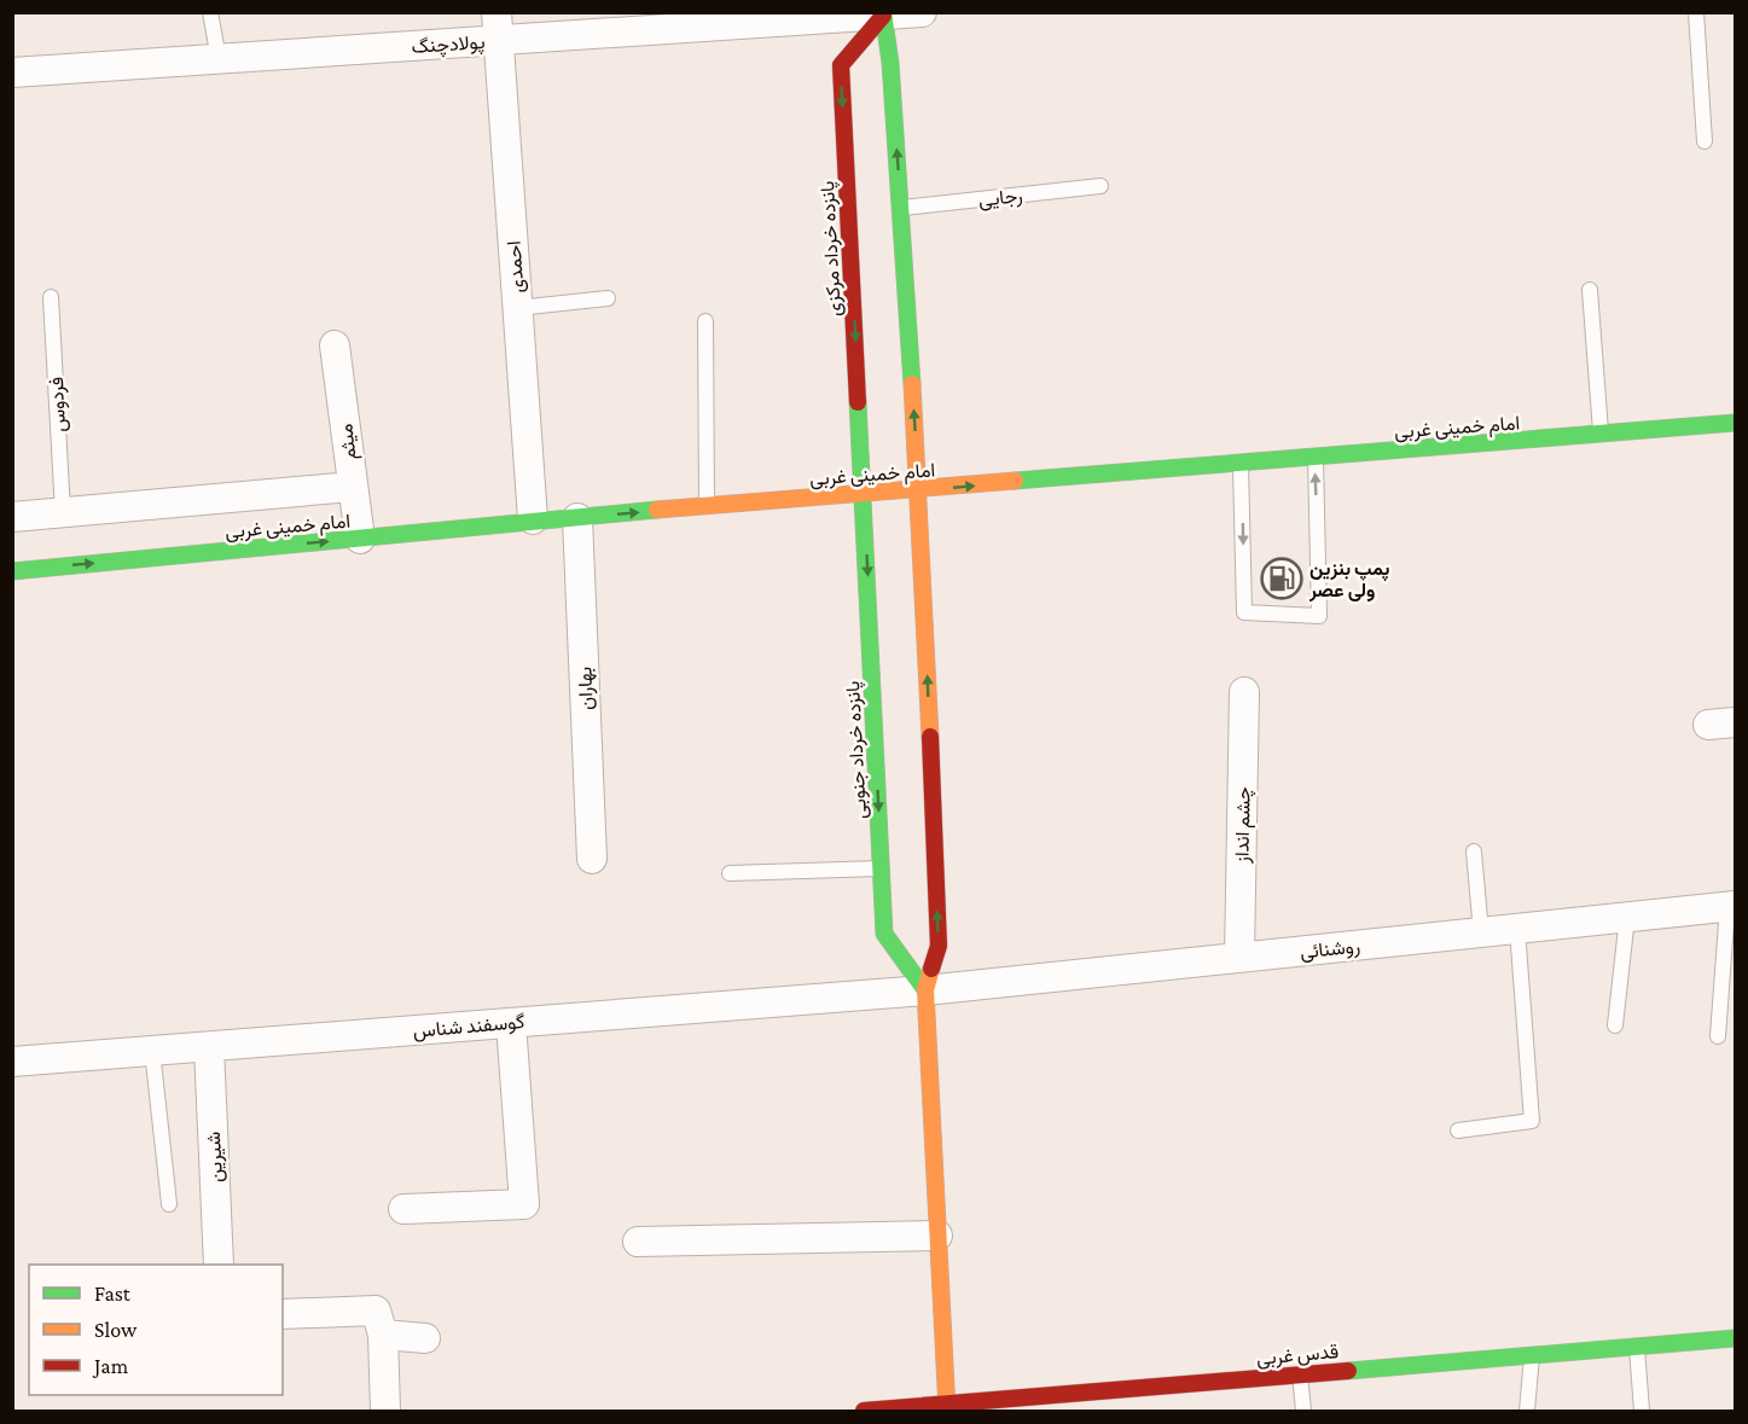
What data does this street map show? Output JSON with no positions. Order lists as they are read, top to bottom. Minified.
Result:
{"streets":{"street":["پولادچنگ","پانزده خرداد مرکزی","احمدی","امام خمینی غربی","میثم","بهاران","پانزده خرداد جنوبی","چشم انداز","روشنائی","گوسفند شناس","شیرین","قدس غربی"],"lane":["رجایی","فردوس"]},"crossings":[["پولادچنگ","پانزده خرداد مرکزی"],["پولادچنگ","احمدی"],["پانزده خرداد مرکزی","امام خمینی غربی"],["پانزده خرداد مرکزی","پانزده خرداد جنوبی"],["احمدی","امام خمینی غربی"],["امام خمینی غربی","میثم"],["امام خمینی غربی","بهاران"],["امام خمینی غربی","پانزده خرداد جنوبی"],["پانزده خرداد جنوبی","روشنائی"],["پانزده خرداد جنوبی","گوسفند شناس"],["چشم انداز","روشنائی"],["روشنائی","گوسفند شناس"],["گوسفند شناس","شیرین"]],"places":{"fuel station":["پمپ بنزین ولی عصر"]},"legend":["Fast","Slow","Jam"]}
